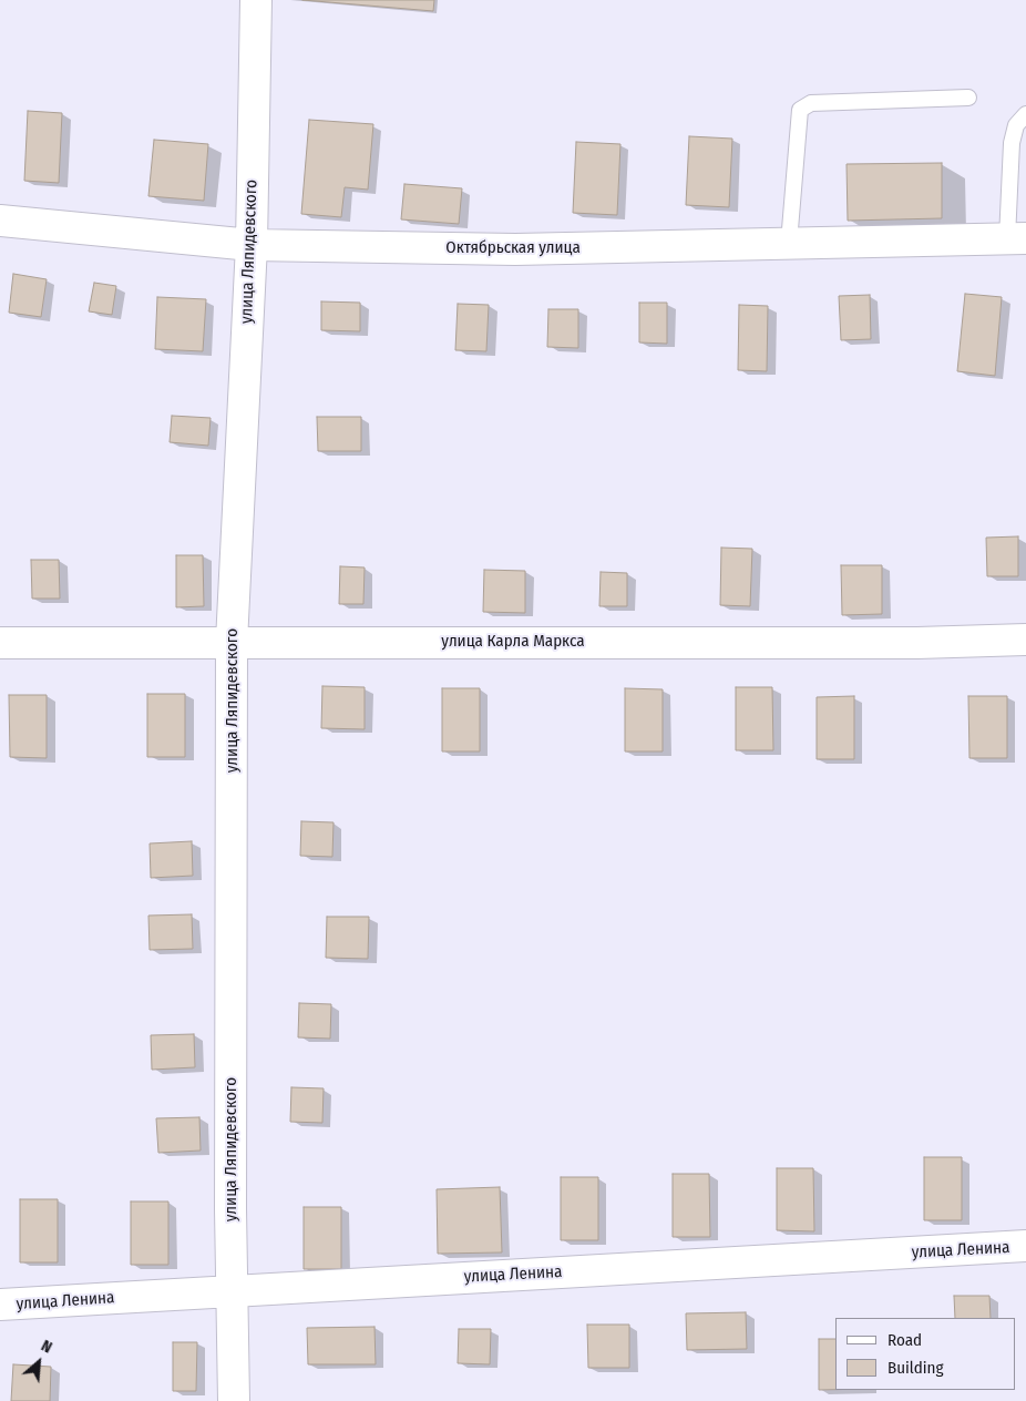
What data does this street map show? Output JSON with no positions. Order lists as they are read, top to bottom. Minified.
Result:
{"streets":{"street":["Октябрьская улица","улица Ляпидевского","улица Карла Маркса","улица Ленина"]},"crossings":[["Октябрьская улица","улица Ляпидевского"],["улица Ляпидевского","улица Карла Маркса"],["улица Ляпидевского","улица Ленина"]],"legend":["Road","Building"],"north":"top right"}
